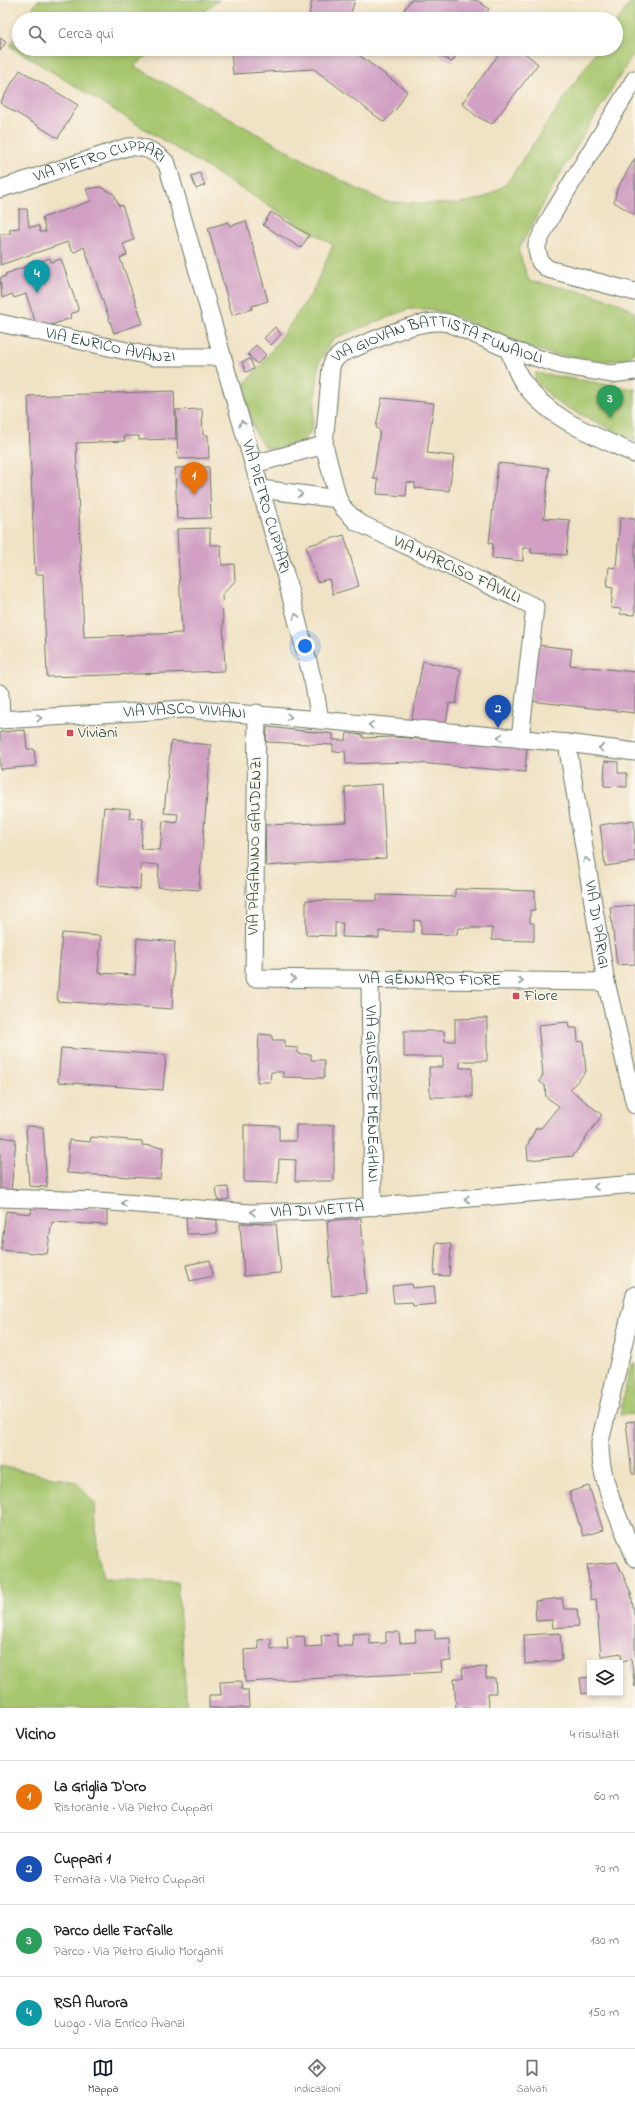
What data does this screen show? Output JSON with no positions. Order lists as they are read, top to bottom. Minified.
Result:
{"streets":{"street":["VIA PIETRO CUPPARI","VIA ENRICO AVANZI","VIA GIOVAN BATTISTA FUNAIOLI","VIA NARCISO FAVILLI","VIA VASCO VIVIANI","VIA PAGANINO GAUDENZI","VIA DI PARIGI","VIA GENNARO FIORE","VIA GIUSEPPE MENEGHINI","VIA DI VIETTA"]},"crossings":[["VIA PIETRO CUPPARI","VIA ENRICO AVANZI"],["VIA PIETRO CUPPARI","VIA VASCO VIVIANI"],["VIA GIOVAN BATTISTA FUNAIOLI","VIA NARCISO FAVILLI"],["VIA VASCO VIVIANI","VIA PAGANINO GAUDENZI"],["VIA PAGANINO GAUDENZI","VIA GENNARO FIORE"],["VIA DI PARIGI","VIA GENNARO FIORE"],["VIA GENNARO FIORE","VIA GIUSEPPE MENEGHINI"],["VIA GIUSEPPE MENEGHINI","VIA DI VIETTA"]],"one_way":["VIA PIETRO CUPPARI","VIA VASCO VIVIANI","VIA DI PARIGI","VIA GENNARO FIORE","VIA DI VIETTA"],"places":{"transit":["Viviani","Fiore"]},"page":{"search":"Cerca qui","pins":["4","3","1","2"],"heading":["Vicino","4 risultati"],"list":[{"mark":"1","name":"La Griglia D'Oro","note":"Ristorante · Via Pietro Cuppari","value":"60 m"},{"mark":"2","name":"Cuppari 1","note":"Fermata · Via Pietro Cuppari","value":"70 m"},{"mark":"3","name":"Parco delle Farfalle","note":"Parco · Via Pietro Giulio Morganti","value":"130 m"},{"mark":"4","name":"RSA Aurora","note":"Luogo · Via Enrico Avanzi","value":"150 m"}],"nav":["Mappa","Indicazioni","Salvati"]}}
